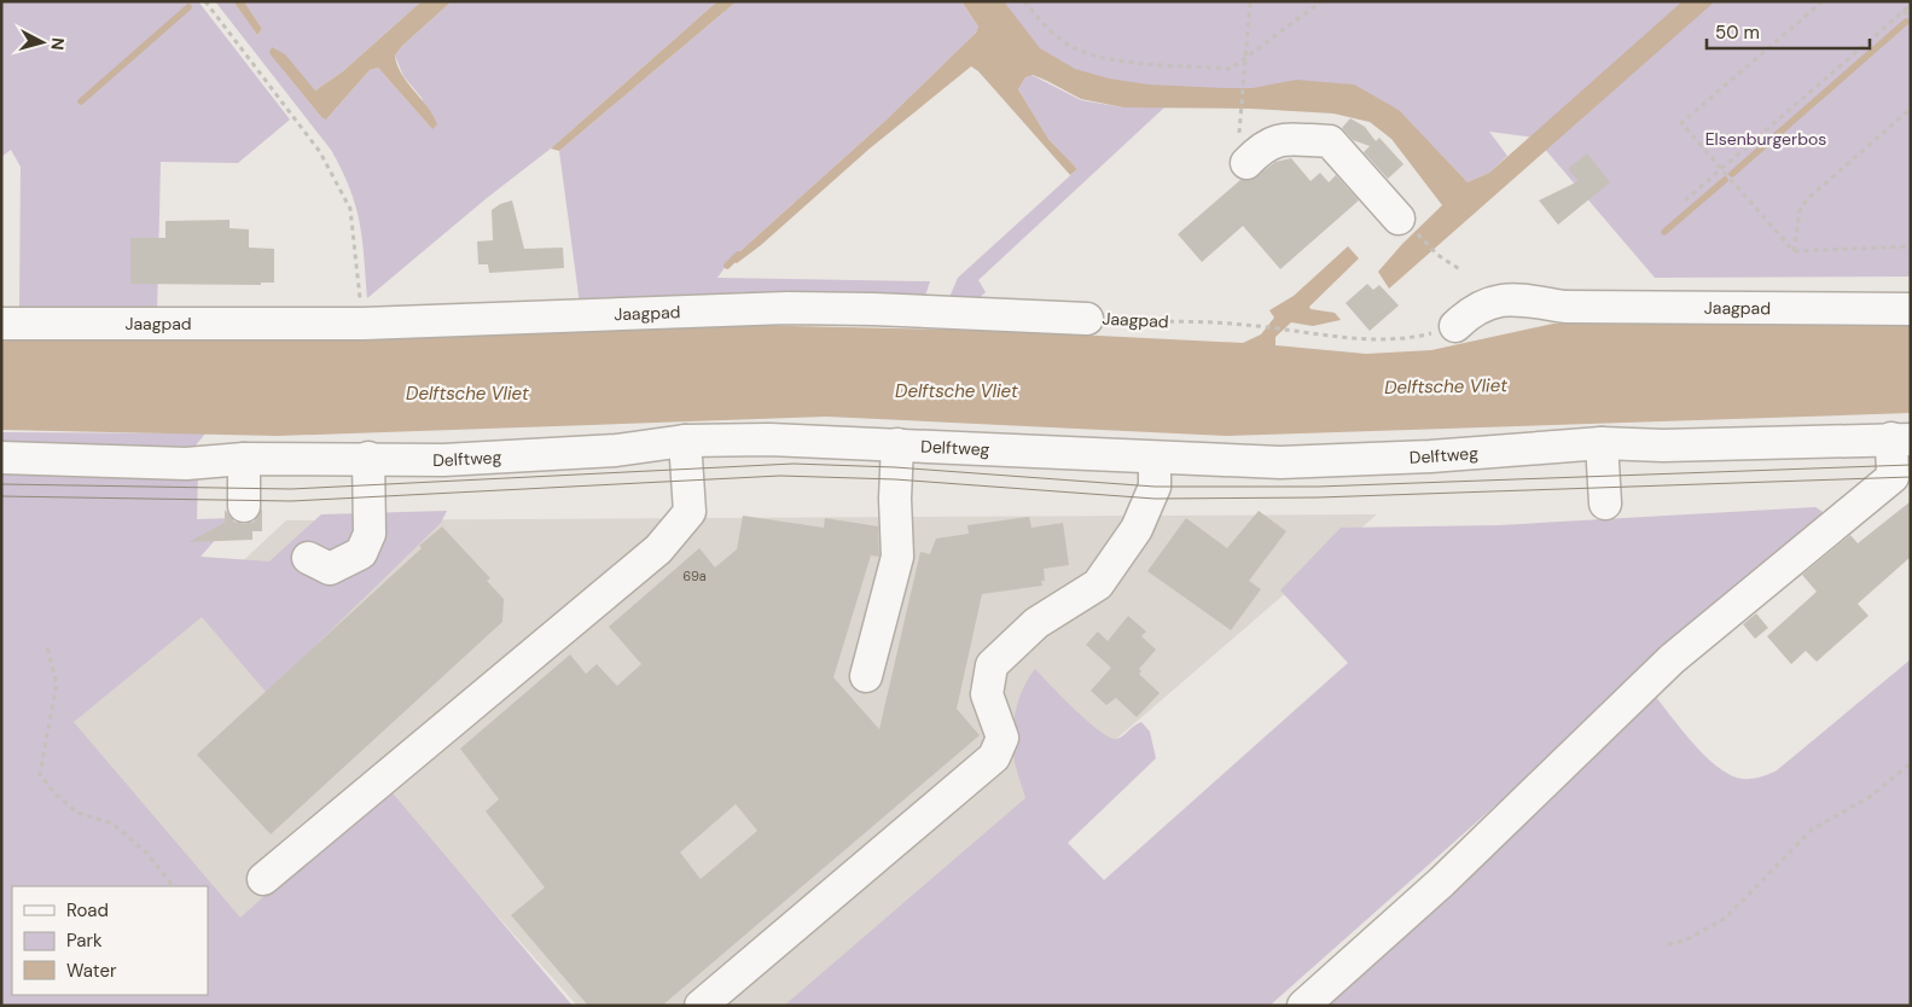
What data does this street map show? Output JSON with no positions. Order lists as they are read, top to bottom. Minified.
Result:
{"streets":{"street":["Jaagpad","Delftweg"]},"water":["Delftsche Vliet"],"parks":["Elsenburgerbos"],"house_numbers":["69a"],"legend":["Road","Park","Water"],"scale_bar":"50 m","north":"right"}
